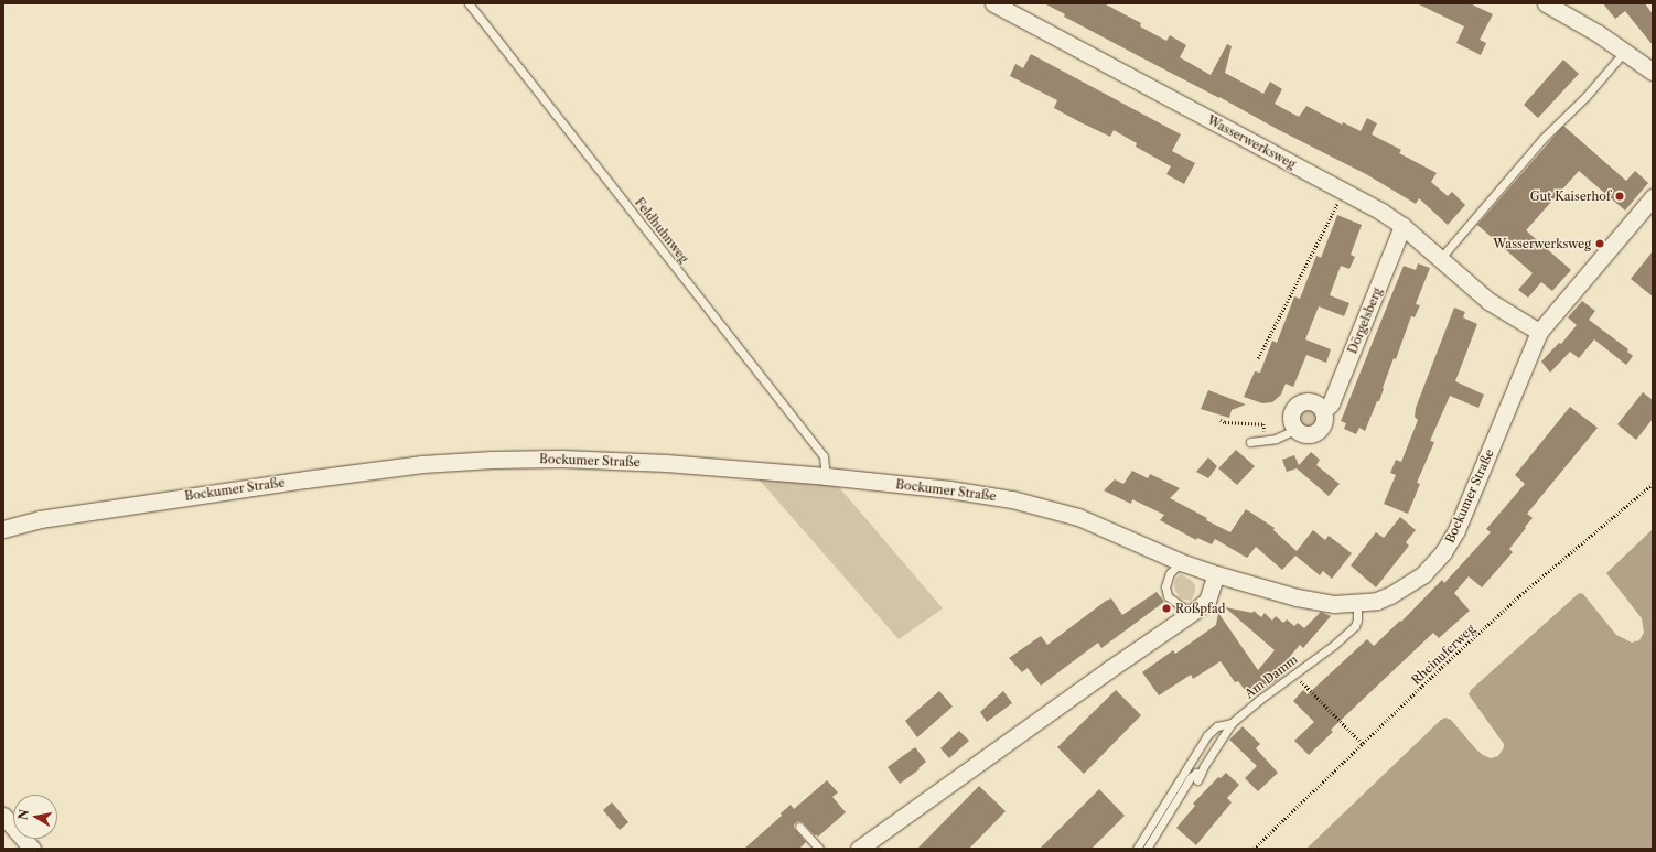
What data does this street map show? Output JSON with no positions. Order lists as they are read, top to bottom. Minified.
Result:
{"streets":{"street":["Wasserwerksweg","Dörgelsberg","Bockumer Straße"],"lane":["Feldhuhnweg","Am Damm"],"path":["Rheinuferweg"]},"crossings":[["Wasserwerksweg","Dörgelsberg"],["Wasserwerksweg","Bockumer Straße"],["Feldhuhnweg","Bockumer Straße"],["Bockumer Straße","Am Damm"]],"places":["Gut Kaiserhof","Wasserwerksweg","Roßpfad"],"north":"left"}
